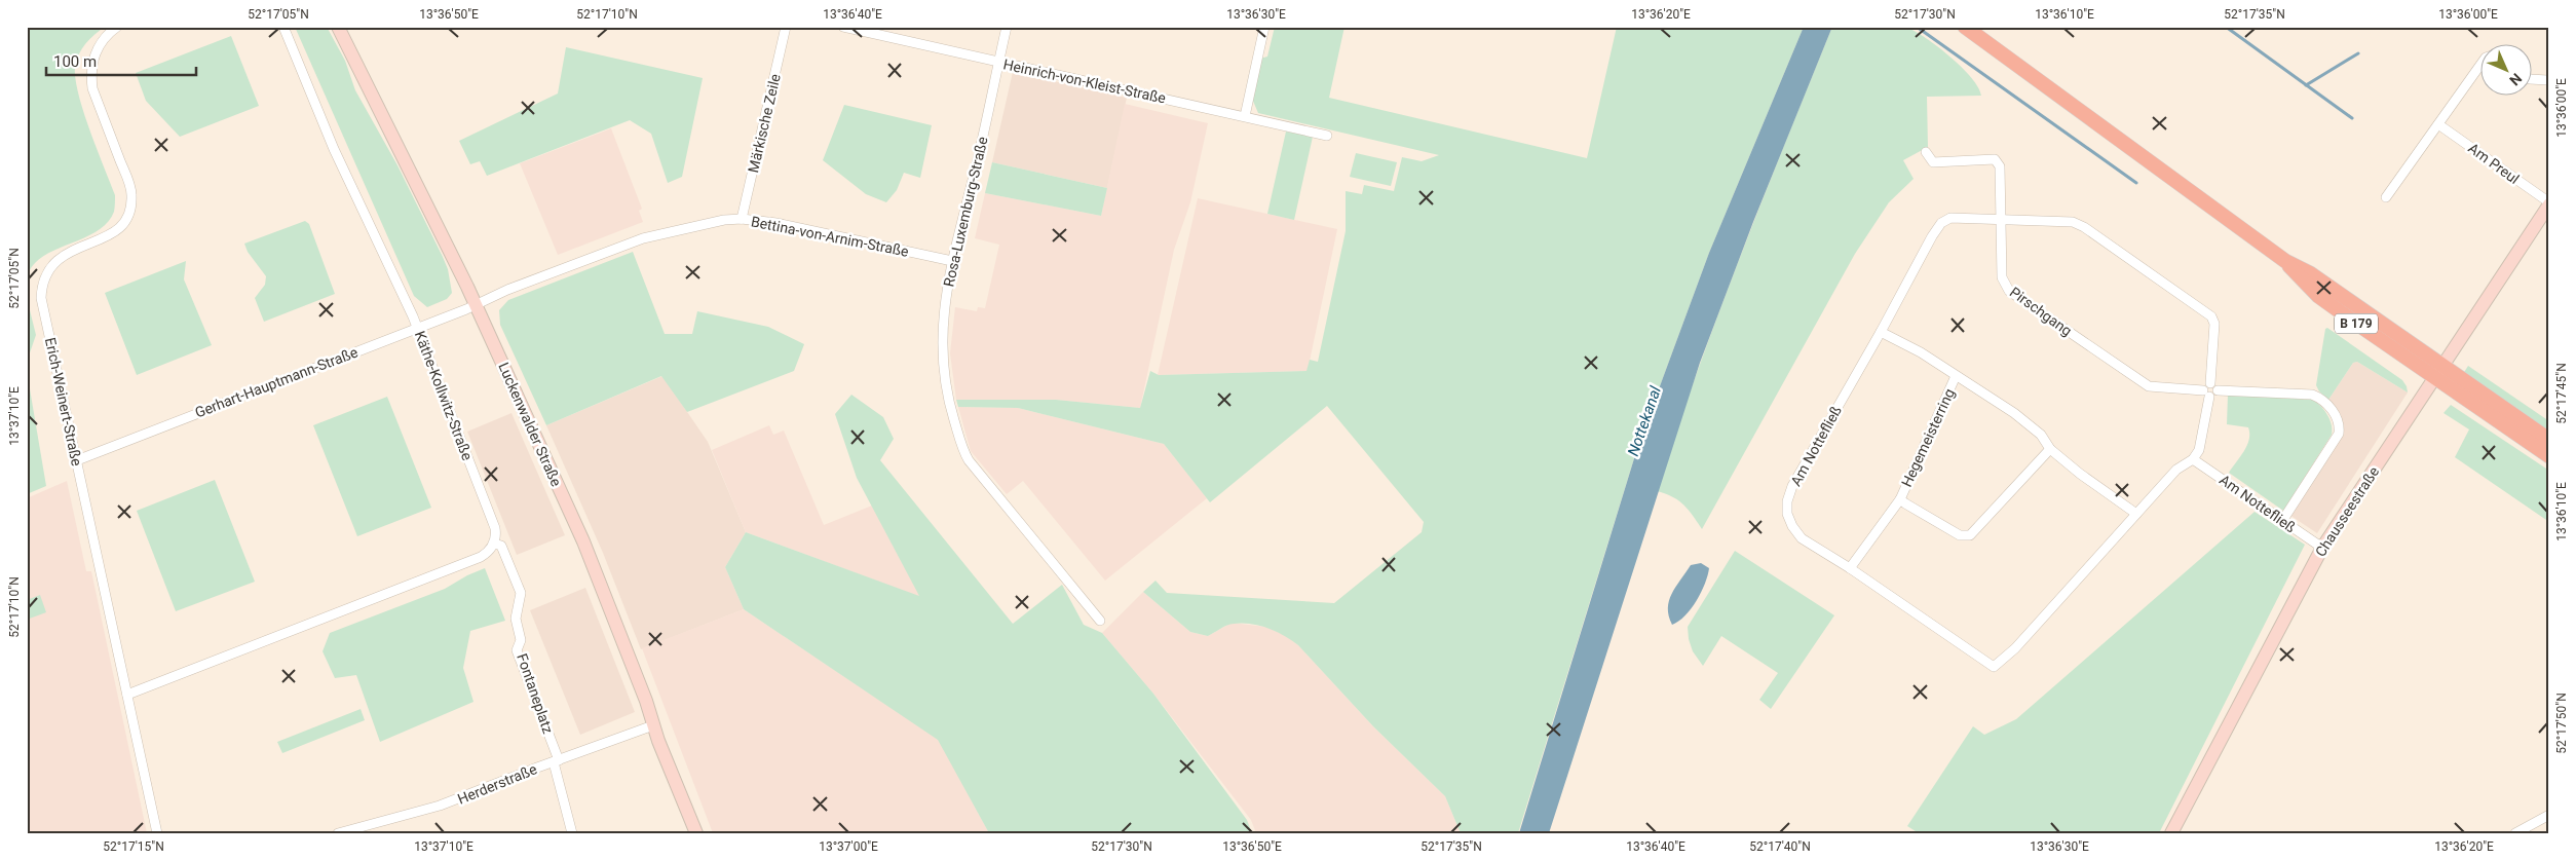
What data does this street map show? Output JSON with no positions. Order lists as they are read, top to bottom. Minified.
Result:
{"streets":{"main road":["B 179","Luckenwalder Straße","Chausseestraße"],"street":["Heinrich-von-Kleist-Straße","Märkische Zeile","Am Preul","Rosa-Luxemburg-Straße","Bettina-von-Arnim-Straße","Pirschgang","Gerhart-Hauptmann-Straße","Käthe-Kollwitz-Straße","Erich-Weinert-Straße","Hegemeisterring","Am Nottefließ","Fontaneplatz","Herderstraße"]},"crossings":[["Heinrich-von-Kleist-Straße","Rosa-Luxemburg-Straße"],["Märkische Zeile","Bettina-von-Arnim-Straße"],["Am Preul","Chausseestraße"],["Rosa-Luxemburg-Straße","Bettina-von-Arnim-Straße"],["Bettina-von-Arnim-Straße","Gerhart-Hauptmann-Straße"],["Bettina-von-Arnim-Straße","Luckenwalder Straße"],["Pirschgang","Am Nottefließ"],["B 179","Chausseestraße"],["Gerhart-Hauptmann-Straße","Käthe-Kollwitz-Straße"],["Gerhart-Hauptmann-Straße","Erich-Weinert-Straße"],["Gerhart-Hauptmann-Straße","Luckenwalder Straße"],["Käthe-Kollwitz-Straße","Fontaneplatz"],["Luckenwalder Straße","Herderstraße"],["Hegemeisterring","Am Nottefließ"],["Am Nottefließ","Chausseestraße"],["Fontaneplatz","Herderstraße"]],"water":["Nottekanal"],"scale_bar":"100 m","north":"bottom right","coordinates":["52°17'05\"N","13°36'50\"E","52°17'10\"N","13°36'40\"E","13°36'30\"E","13°36'20\"E","52°17'30\"N","13°36'10\"E","52°17'35\"N","13°36'00\"E","52°17'45\"N","13°37'10\"E","52°17'50\"N","52°17'15\"N","13°37'00\"E","52°17'40\"N"]}
